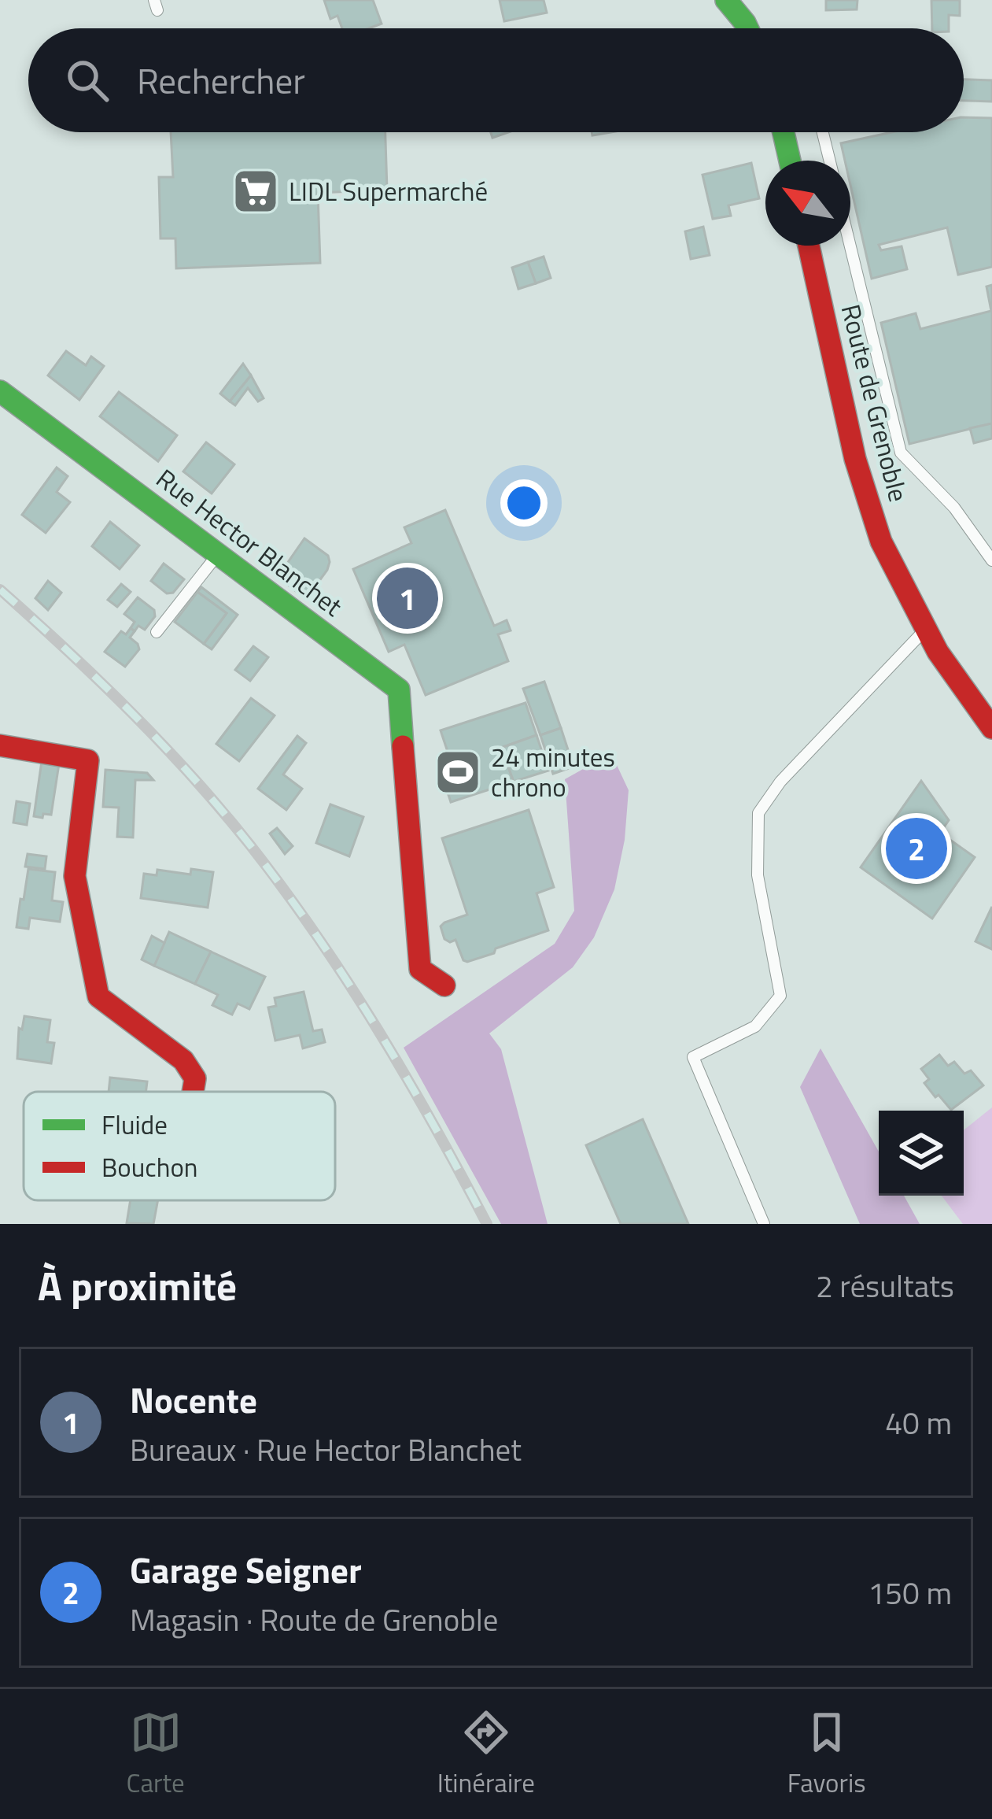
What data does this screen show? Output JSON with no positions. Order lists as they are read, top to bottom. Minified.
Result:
{"streets":{"street":["Route de Grenoble","Rue Hector Blanchet"]},"places":{"supermarket":["LIDL Supermarché"],"sports":["24 minutes chrono"]},"legend":["Fluide","Bouchon"],"north":"top left","page":{"search":"Rechercher","pins":["1","2"],"heading":["À proximité","2 résultats"],"list":[{"mark":"1","name":"Nocente","note":"Bureaux · Rue Hector Blanchet","value":"40 m"},{"mark":"2","name":"Garage Seigner","note":"Magasin · Route de Grenoble","value":"150 m"}],"nav":["Carte","Itinéraire","Favoris"]}}
